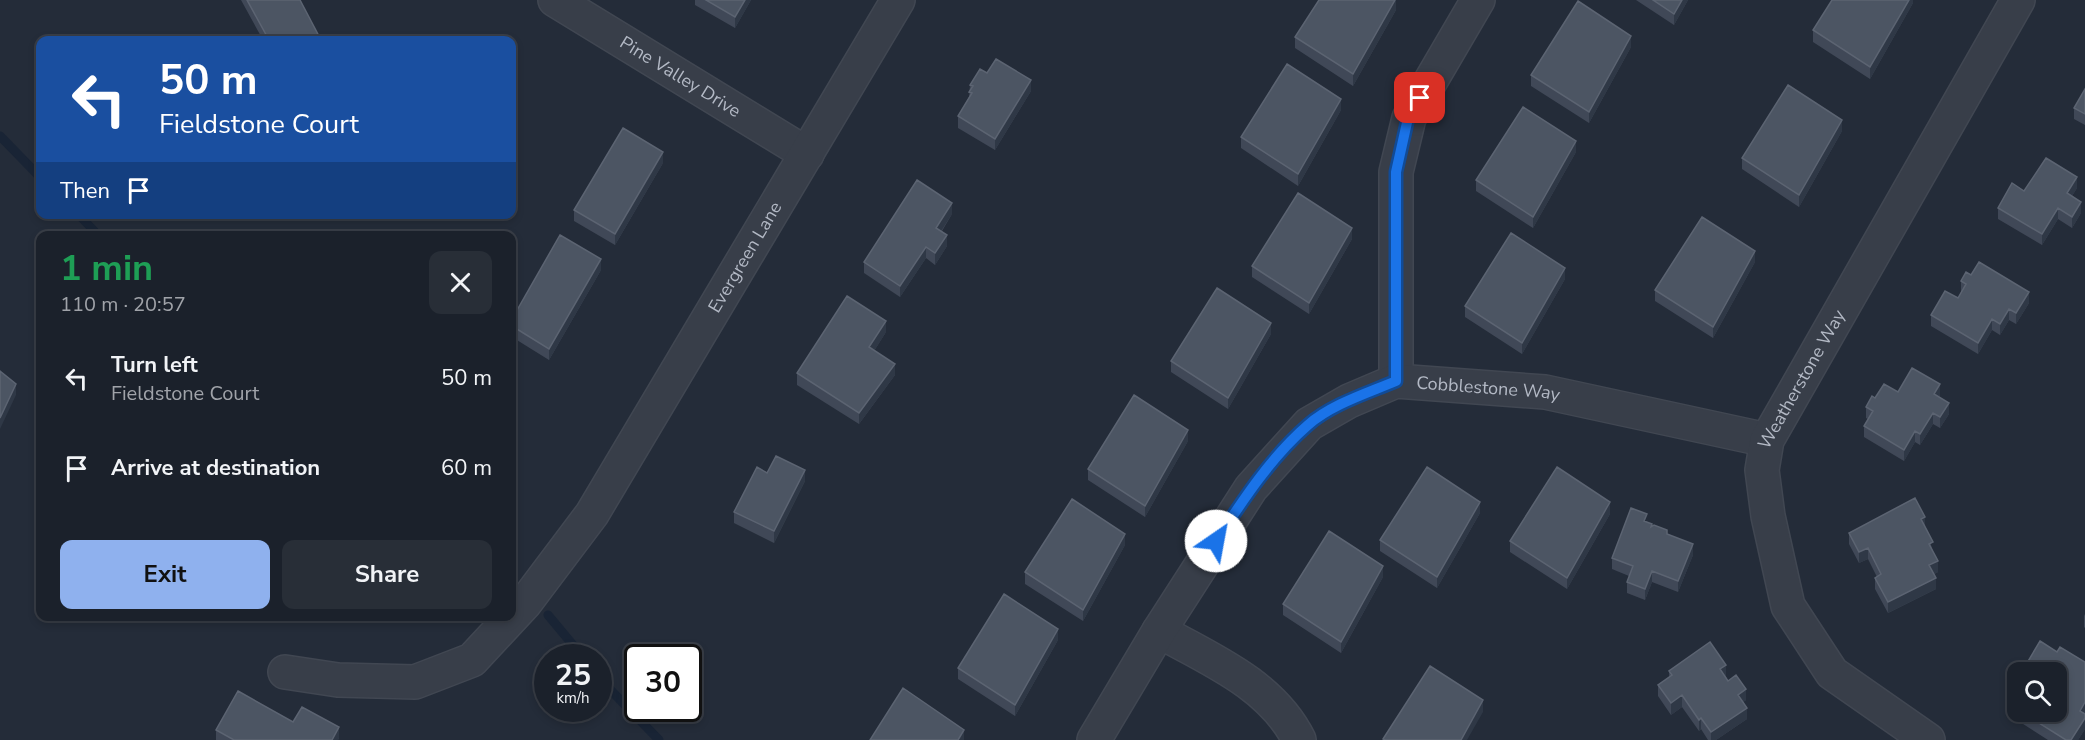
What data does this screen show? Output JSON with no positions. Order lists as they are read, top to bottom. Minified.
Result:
{"streets":{"street":["Pine Valley Drive","Evergreen Lane","Weatherstone Way","Cobblestone Way"]},"crossings":[["Pine Valley Drive","Evergreen Lane"],["Weatherstone Way","Cobblestone Way"]],"page":{"turn":["50 m","Fieldstone Court"],"then":"Then","heading":["1 min","110 m · 20:57"],"list":[{"name":"Turn left","note":"Fieldstone Court","value":"50 m"},{"name":"Arrive at destination","value":"60 m"}],"buttons":["Exit","Share"],"speed":"25 km/h","limit":"30"}}
